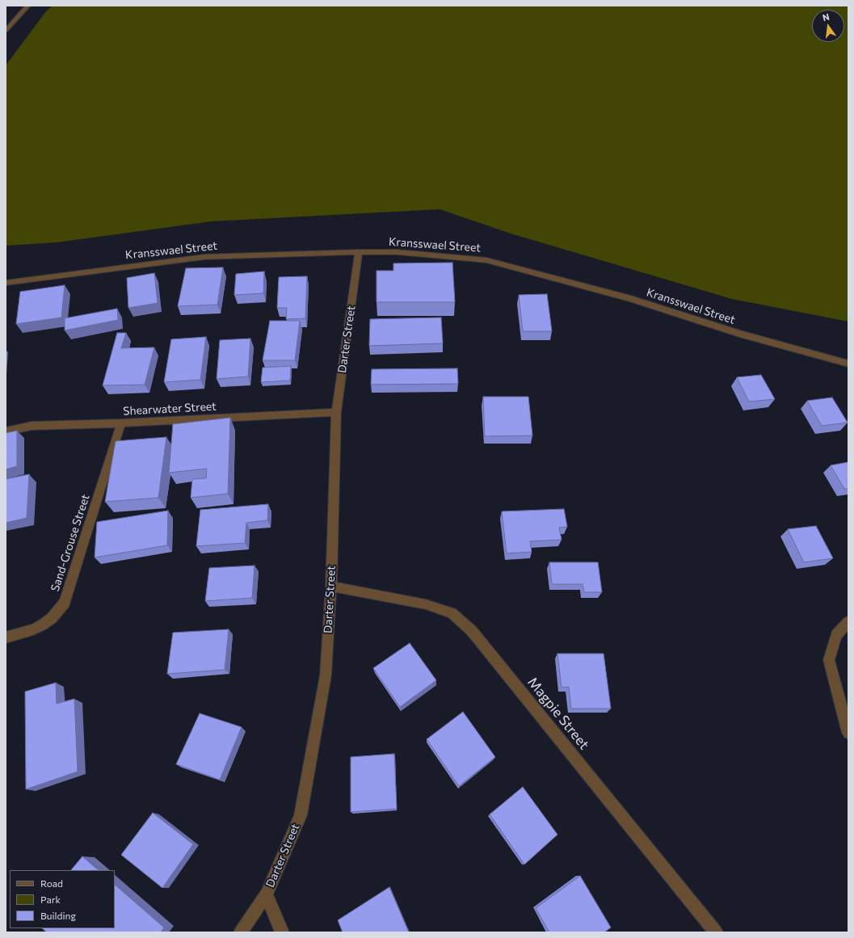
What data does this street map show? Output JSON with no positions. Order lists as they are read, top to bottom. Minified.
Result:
{"streets":{"street":["Kransswael Street","Darter Street","Shearwater Street","Sand-Grouse Street","Magpie Street"]},"crossings":[["Kransswael Street","Darter Street"],["Darter Street","Shearwater Street"],["Darter Street","Magpie Street"],["Shearwater Street","Sand-Grouse Street"]],"legend":["Road","Park","Building"],"north":"top"}
